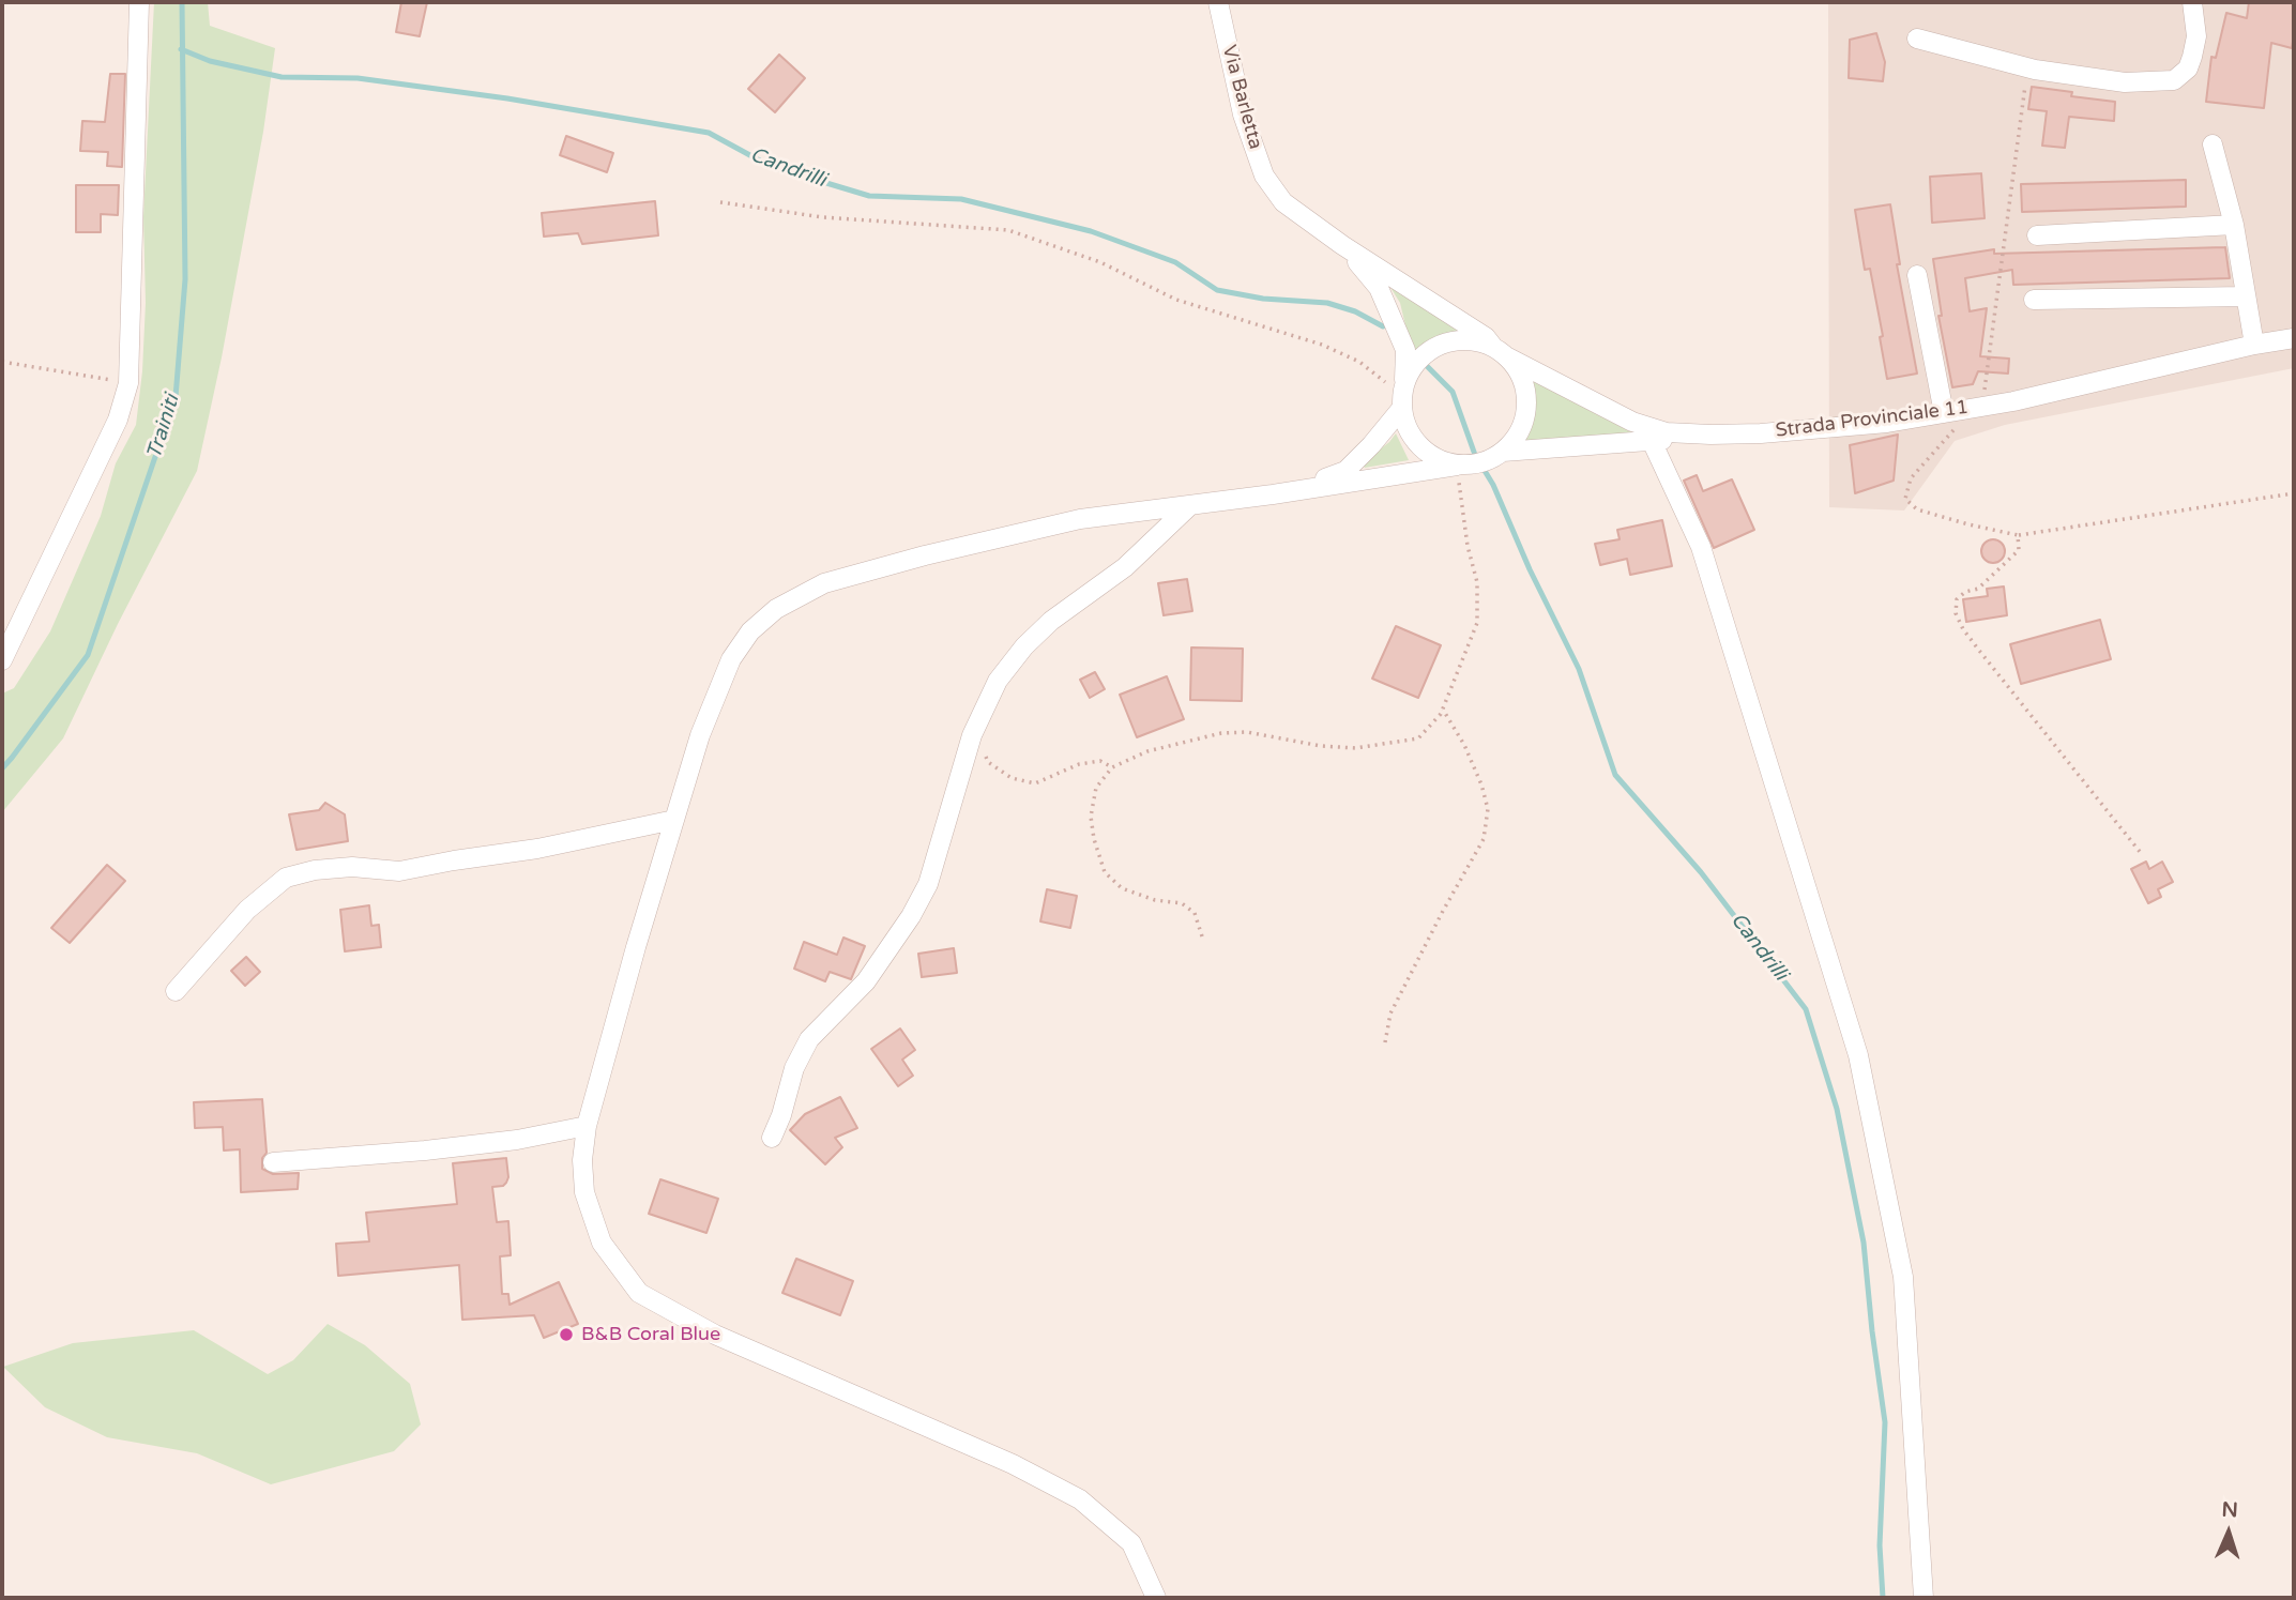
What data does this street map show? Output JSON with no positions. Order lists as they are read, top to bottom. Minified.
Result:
{"streets":{"street":["Via Barletta","Strada Provinciale 11"]},"crossings":[["Via Barletta","Strada Provinciale 11"]],"water":["Candrilli","Trainiti"],"places":["B&B Coral Blue"],"north":"top"}
